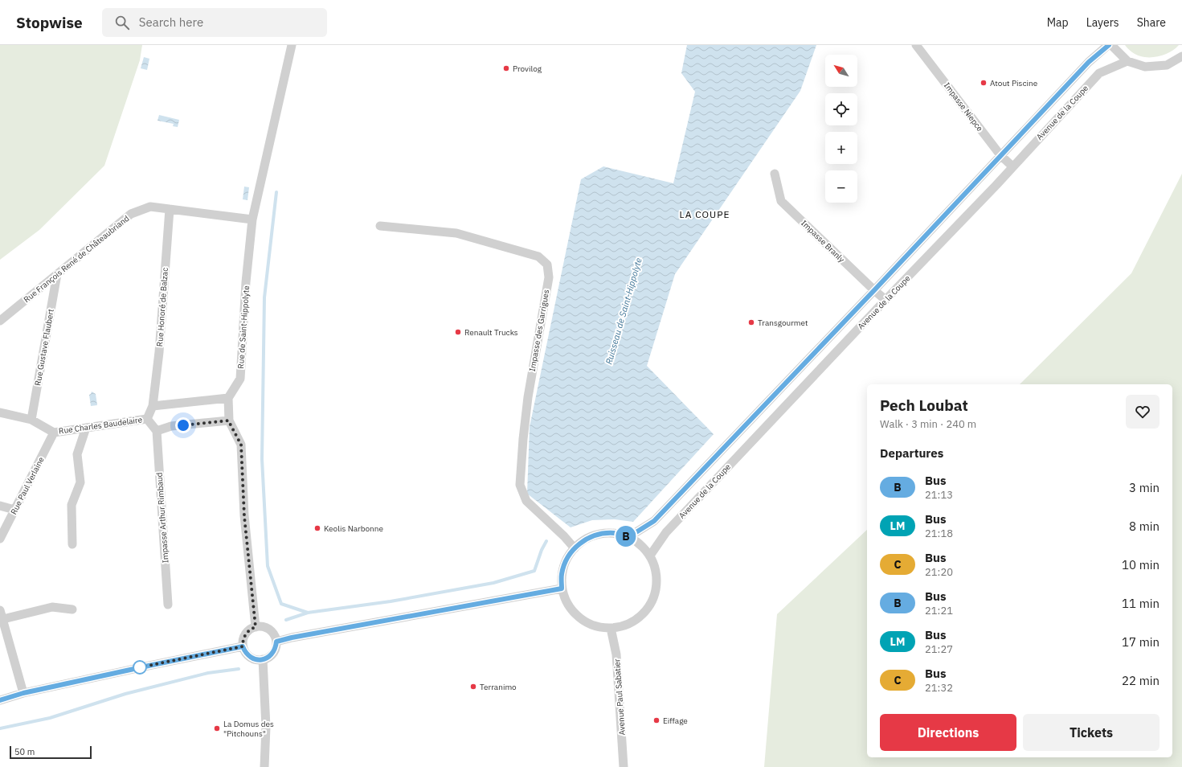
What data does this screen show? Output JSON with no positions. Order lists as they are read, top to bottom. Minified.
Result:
{"streets":{"street":["Impasse Niepce","Avenue de la Coupe","Impasse Branly","Rue François René de Châteaubriand","Rue Honoré de Balzac","Rue de Saint-Hippolyte","Impasse des Garrigues","Rue Gustave Flaubert","Rue Charles Baudelaire","Rue Paul Verlaine","Impasse Arthur Rimbaud","Avenue Paul Sabatier"]},"crossings":[["Impasse Niepce","Avenue de la Coupe"],["Avenue de la Coupe","Impasse Branly"],["Avenue de la Coupe","Impasse des Garrigues"],["Avenue de la Coupe","Avenue Paul Sabatier"],["Rue François René de Châteaubriand","Rue Honoré de Balzac"],["Rue François René de Châteaubriand","Rue de Saint-Hippolyte"],["Rue François René de Châteaubriand","Rue Gustave Flaubert"],["Rue Honoré de Balzac","Rue Charles Baudelaire"],["Impasse des Garrigues","Avenue Paul Sabatier"],["Rue Charles Baudelaire","Rue Paul Verlaine"],["Rue Charles Baudelaire","Impasse Arthur Rimbaud"]],"districts":["LA COUPE"],"water":["Ruisseau de Saint-Hippolyte"],"places":["Provilog","Atout Piscine","Transgourmet","Renault Trucks","Keolis Narbonne","Terranimo","Eiffage","La Domus des \"Pitchouns\""],"lines":["bus line B"],"scale_bar":"50 m","north":"top left","page":{"header":"Stopwise","search":"Search here","nav":["Map","Layers","Share"],"on_map":"B","map_buttons":["+","−"],"heading":[["Pech Loubat","Walk · 3 min · 240 m"],"Departures"],"list":[{"mark":"B","name":"Bus","note":"21:13","value":"3 min"},{"mark":"LM","name":"Bus","note":"21:18","value":"8 min"},{"mark":"C","name":"Bus","note":"21:20","value":"10 min"},{"mark":"B","name":"Bus","note":"21:21","value":"11 min"},{"mark":"LM","name":"Bus","note":"21:27","value":"17 min"},{"mark":"C","name":"Bus","note":"21:32","value":"22 min"}],"buttons":["Directions","Tickets"],"scale":"50 m"}}
